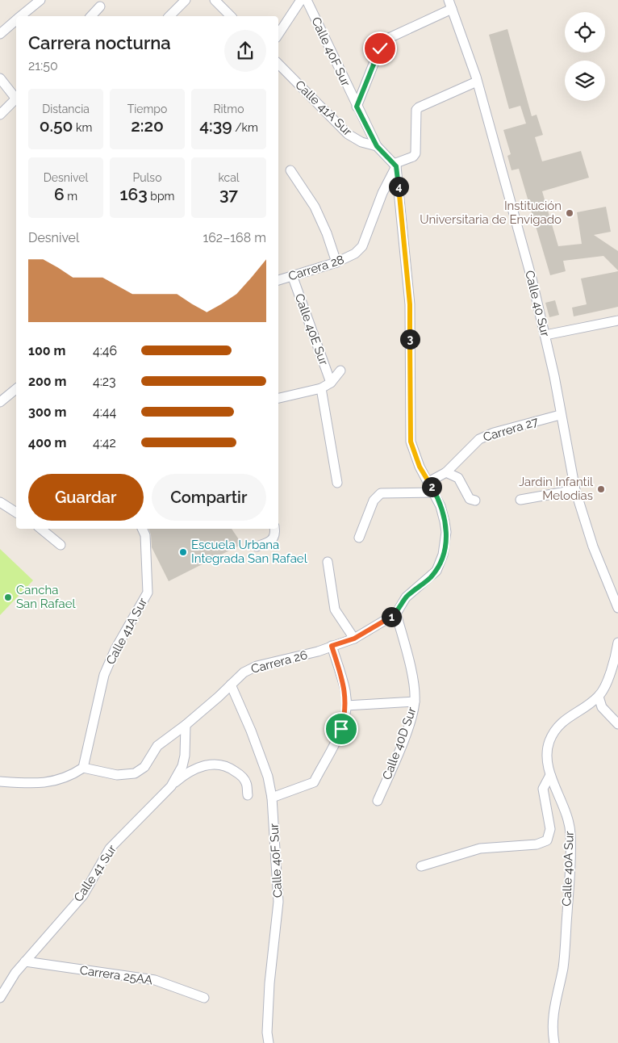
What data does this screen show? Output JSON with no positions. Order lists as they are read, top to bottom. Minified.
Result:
{"streets":{"street":["Calle 40F Sur","Calle 41A Sur","Carrera 28","Calle 40 Sur","Calle 40E Sur","Carrera 27","Carrera 26","Calle 40D Sur","Calle 40A Sur","Calle 41 Sur","Carrera 25AA"]},"crossings":[["Calle 40F Sur","Calle 41A Sur"],["Calle 40F Sur","Carrera 26"],["Calle 41A Sur","Carrera 26"],["Carrera 28","Calle 40E Sur"],["Carrera 28","Carrera 26"],["Calle 40 Sur","Carrera 27"],["Carrera 27","Carrera 26"],["Carrera 26","Calle 40D Sur"],["Carrera 26","Calle 41 Sur"],["Calle 41 Sur","Carrera 25AA"]],"places":["Institución Universitaria de Envigado","Jardin Infantil Melodias","Escuela Urbana Integrada San Rafael","Cancha San Rafael"],"page":{"heading":["Carrera nocturna","21:50"],"stats":[["Distancia","0.50 km"],["Tiempo","2:20"],["Ritmo","4:39 /km"],["Desnivel","6 m"],["Pulso","163 bpm"],["kcal","37"]],"pins":["4","3","2","1"],"chart":["Desnivel","162–168 m"],"list":[{"name":"100 m","note":"4:46"},{"name":"200 m","note":"4:23"},{"name":"300 m","note":"4:44"},{"name":"400 m","note":"4:42"}],"buttons":["Guardar","Compartir"]}}
